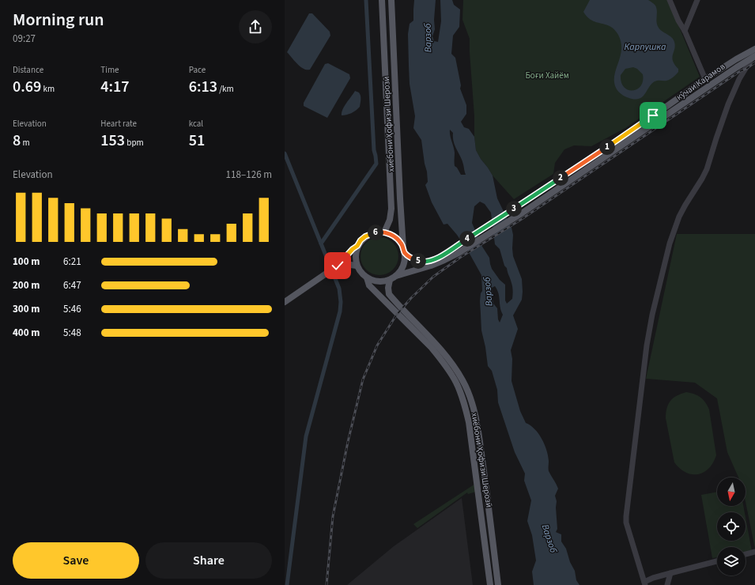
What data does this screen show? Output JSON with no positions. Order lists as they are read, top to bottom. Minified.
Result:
{"streets":{"main road":["кӯчаи Карамов","хиёбони Ҳофизи Шерозӣ"]},"crossings":[["кӯчаи Карамов","хиёбони Ҳофизи Шерозӣ"]],"water":["Варзоб","Карпушка"],"parks":["Боғи Хайём"],"north":"bottom","page":{"heading":["Morning run","09:27"],"stats":[["Distance","0.69 km"],["Time","4:17"],["Pace","6:13 /km"],["Elevation","8 m"],["Heart rate","153 bpm"],["kcal","51"]],"pins":["1","2","3","6","4","5"],"chart":["Elevation","118–126 m"],"list":[{"name":"100 m","note":"6:21"},{"name":"200 m","note":"6:47"},{"name":"300 m","note":"5:46"},{"name":"400 m","note":"5:48"}],"buttons":["Save","Share"]}}
